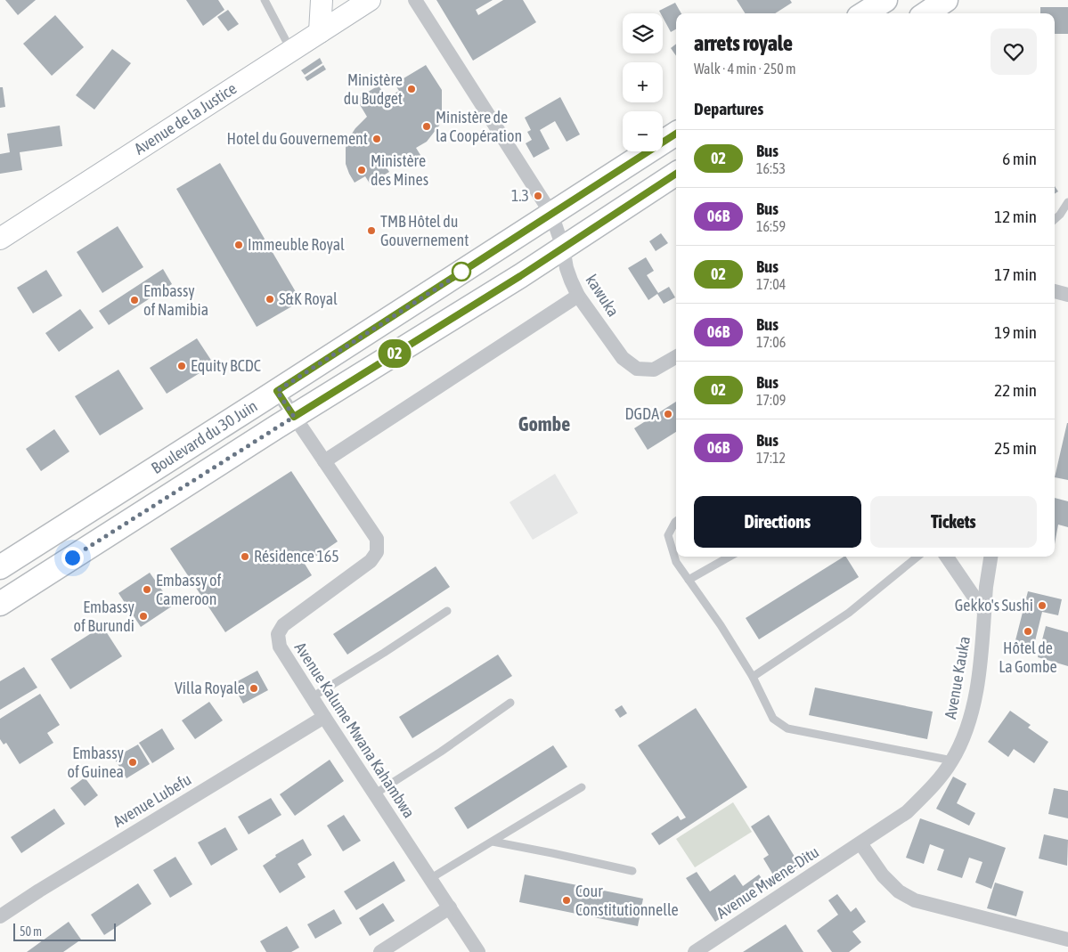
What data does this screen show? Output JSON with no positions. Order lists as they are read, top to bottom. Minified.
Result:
{"streets":{"main road":["Avenue de la Justice","Boulevard du 30 Juin"],"street":["kawuka","Avenue Kauka","Avenue Kalume Mwana Kahambwa","Avenue Lubefu","Avenue Mwene-Ditu"]},"crossings":[["kawuka","Boulevard du 30 Juin"],["Boulevard du 30 Juin","Avenue Kalume Mwana Kahambwa"],["Avenue Kauka","Avenue Mwene-Ditu"],["Avenue Kalume Mwana Kahambwa","Avenue Lubefu"]],"districts":["Gombe"],"places":["Ministère du Budget","Ministère de la Coopération","Hotel du Gouvernement","Ministère des Mines","1.3","TMB Hôtel du Gouvernement","Immeuble Royal","S&K Royal","Embassy of Namibia","Equity BCDC","DGDA","Résidence 165","Embassy of Cameroon","Gekko's Sushi","Embassy of Burundi","Hôtel de La Gombe","Villa Royale","Embassy of Guinea","Cour Constitutionnelle"],"lines":["bus line 02"],"scale_bar":"50 m","page":{"on_map":"02","map_buttons":["+","−"],"heading":[["arrets royale","Walk · 4 min · 250 m"],"Departures"],"list":[{"mark":"02","name":"Bus","note":"16:53","value":"6 min"},{"mark":"06B","name":"Bus","note":"16:59","value":"12 min"},{"mark":"02","name":"Bus","note":"17:04","value":"17 min"},{"mark":"06B","name":"Bus","note":"17:06","value":"19 min"},{"mark":"02","name":"Bus","note":"17:09","value":"22 min"},{"mark":"06B","name":"Bus","note":"17:12","value":"25 min"}],"buttons":["Directions","Tickets"],"scale":"50 m"}}
